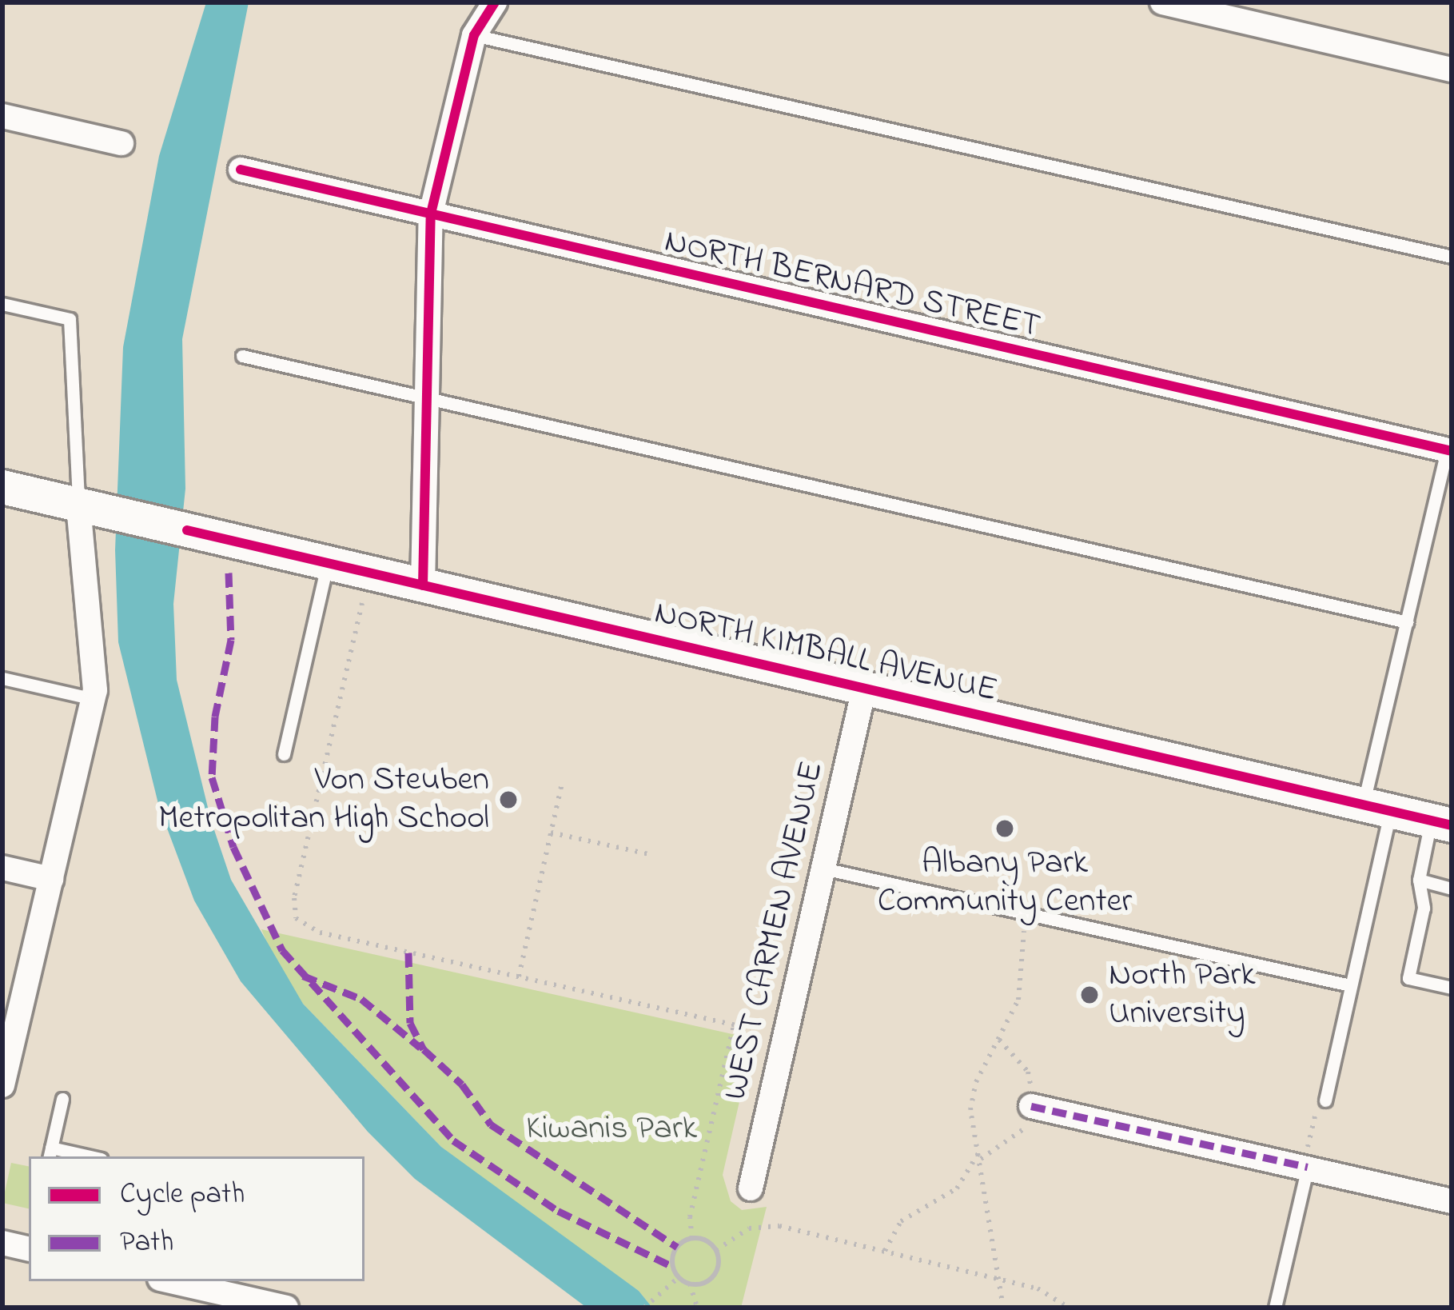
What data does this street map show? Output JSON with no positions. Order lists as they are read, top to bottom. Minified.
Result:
{"streets":{"street":["NORTH BERNARD STREET","NORTH KIMBALL AVENUE","WEST CARMEN AVENUE"]},"crossings":[["NORTH KIMBALL AVENUE","WEST CARMEN AVENUE"]],"parks":["Kiwanis Park"],"places":["Von Steuben Metropolitan High School","Albany Park Community Center","North Park University"],"legend":["Cycle path","Path"]}
